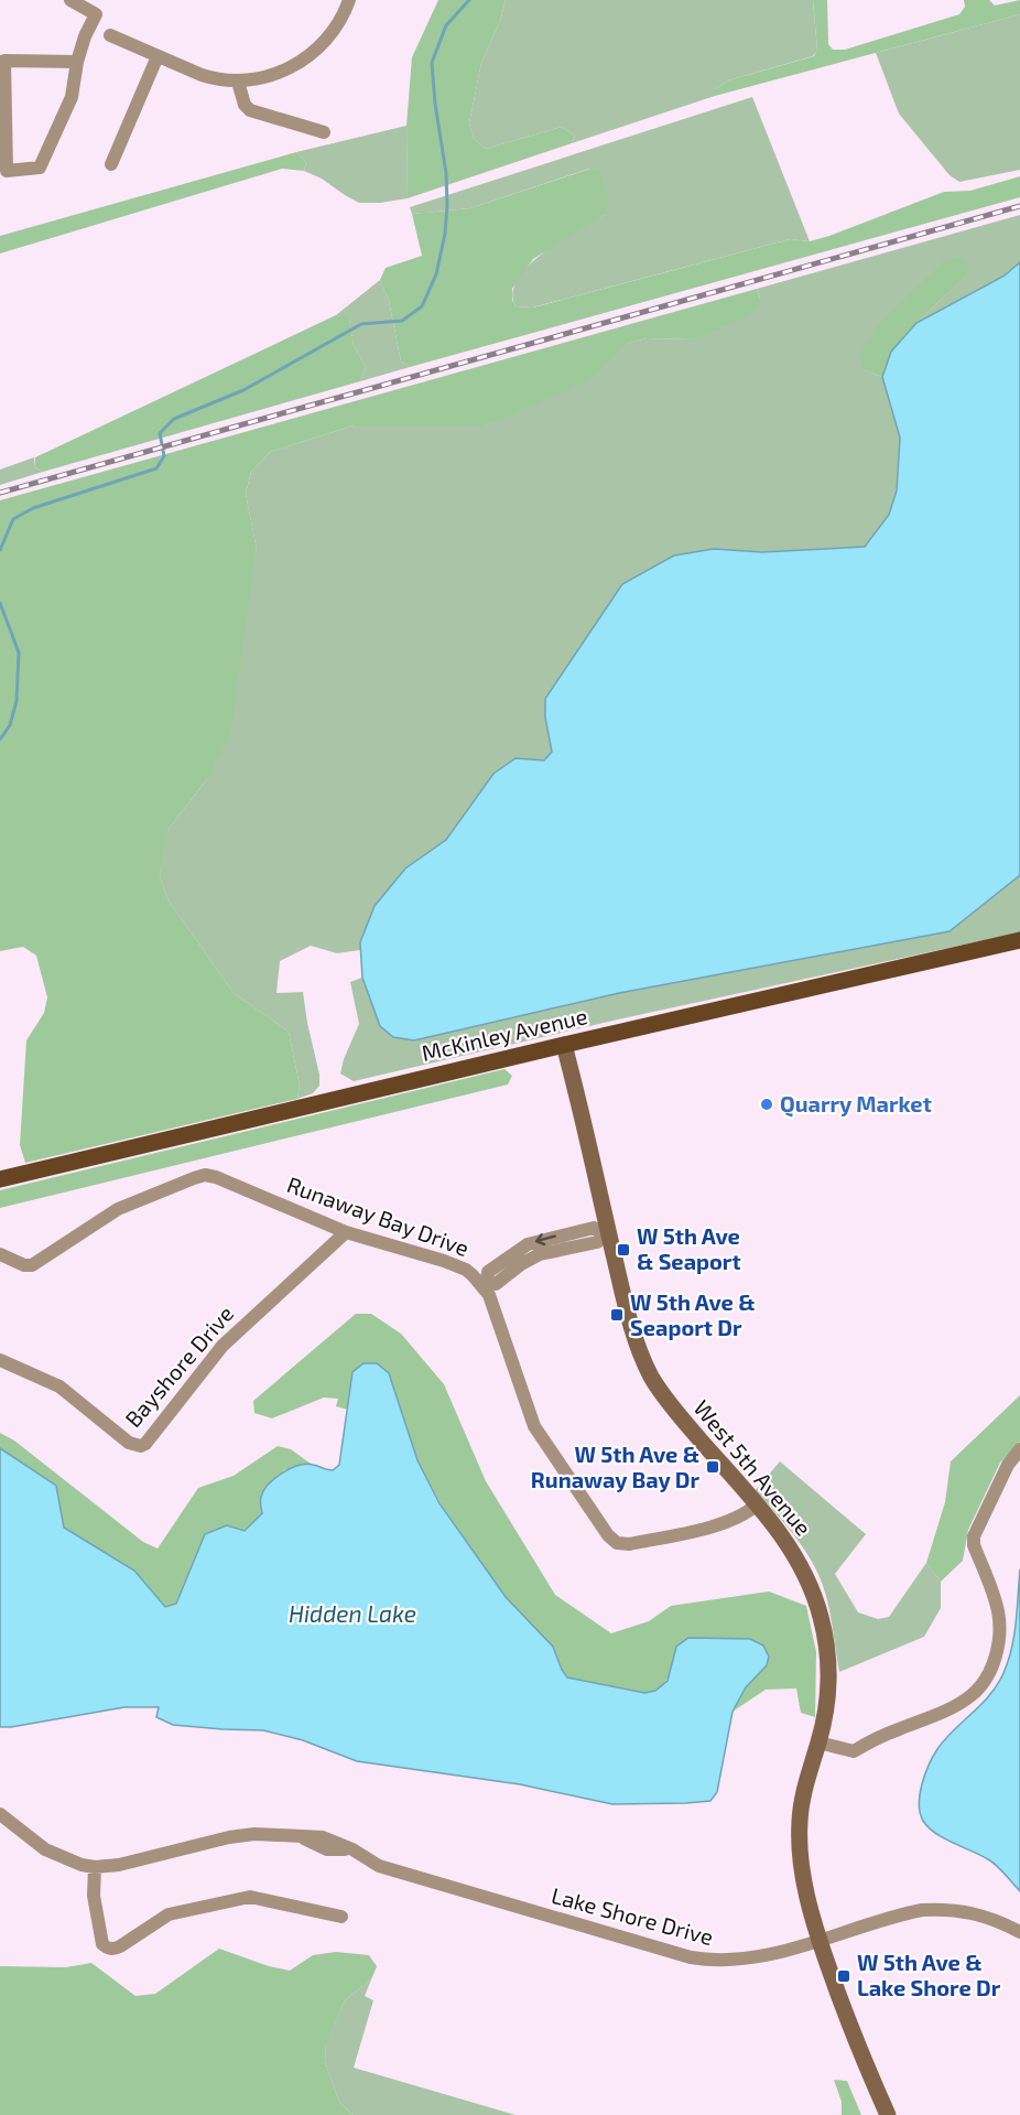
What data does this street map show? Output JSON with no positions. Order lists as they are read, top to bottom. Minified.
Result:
{"streets":{"main road":["McKinley Avenue","West 5th Avenue"],"street":["Runaway Bay Drive","Bayshore Drive","Lake Shore Drive"]},"crossings":[["McKinley Avenue","West 5th Avenue"],["Runaway Bay Drive","Bayshore Drive"],["Runaway Bay Drive","West 5th Avenue"],["West 5th Avenue","Lake Shore Drive"]],"water":["Hidden Lake"],"places":{"other":["Quarry Market"],"transit":["W 5th Ave & Seaport","W 5th Ave & Seaport Dr","W 5th Ave & Runaway Bay Dr","W 5th Ave & Lake Shore Dr"]}}
